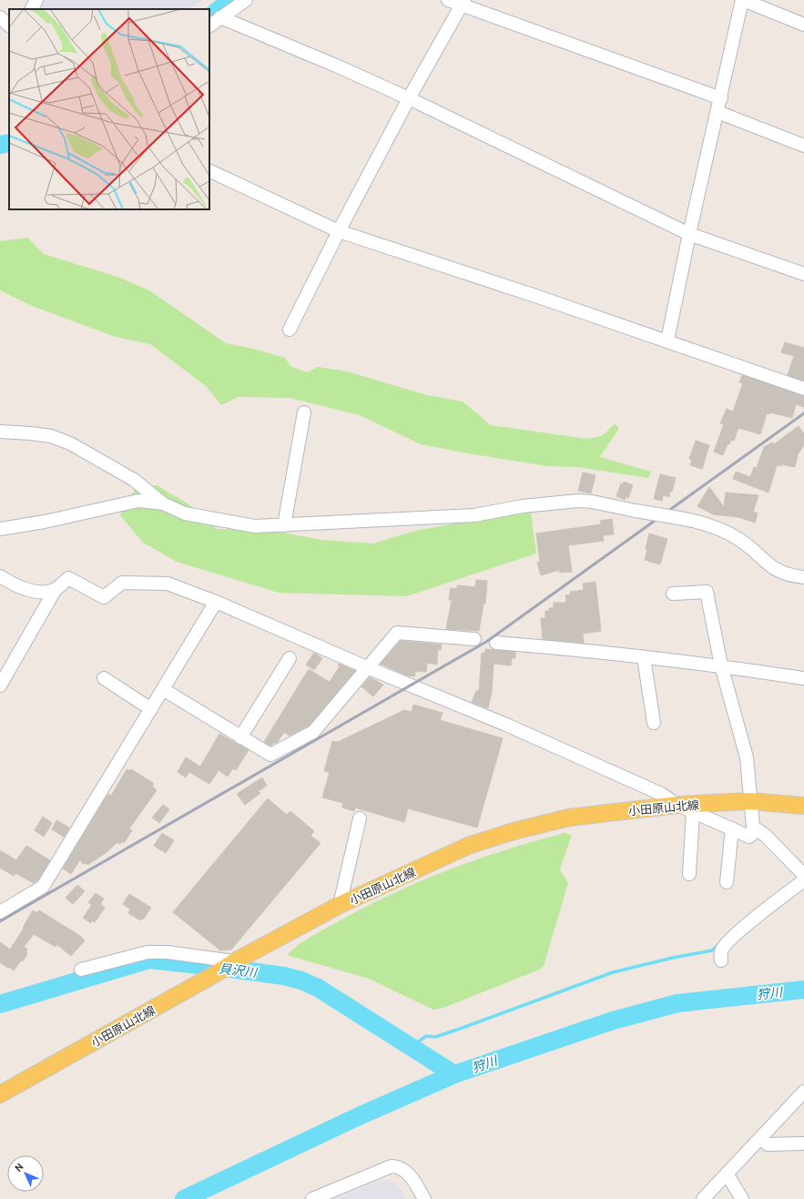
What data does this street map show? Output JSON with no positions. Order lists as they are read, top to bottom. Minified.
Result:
{"streets":{"main road":["小田原山北線"]},"water":["貝沢川","狩川"],"north":"top left"}
